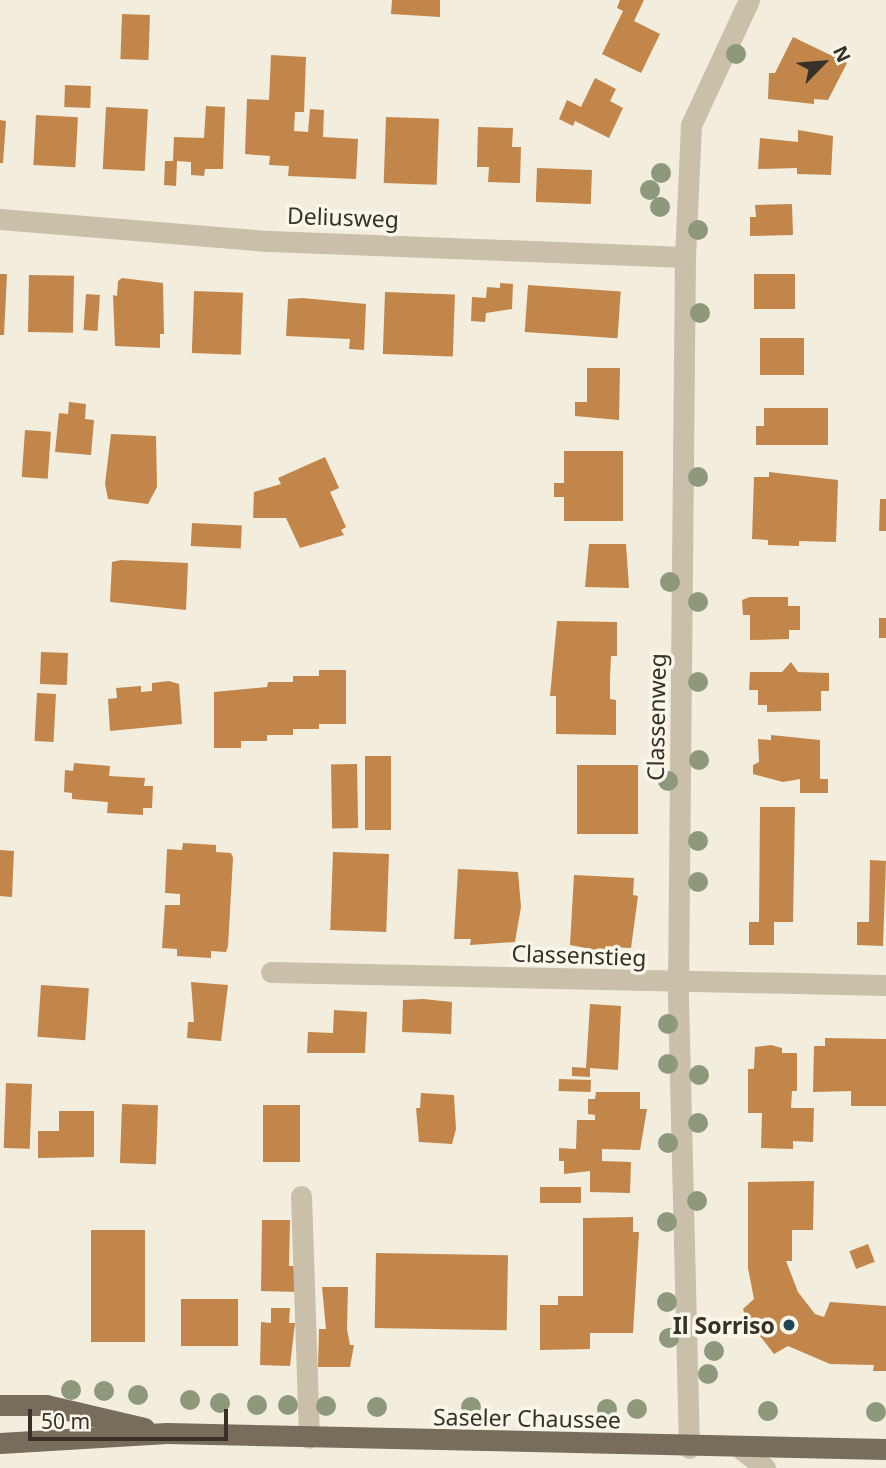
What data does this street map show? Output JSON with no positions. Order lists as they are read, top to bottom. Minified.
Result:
{"streets":{"main road":["Saseler Chaussee"],"street":["Deliusweg","Classenweg","Classenstieg"]},"crossings":[["Deliusweg","Classenweg"],["Classenweg","Classenstieg"],["Classenweg","Saseler Chaussee"]],"places":["Il Sorriso"],"scale_bar":"50 m","north":"top right"}
